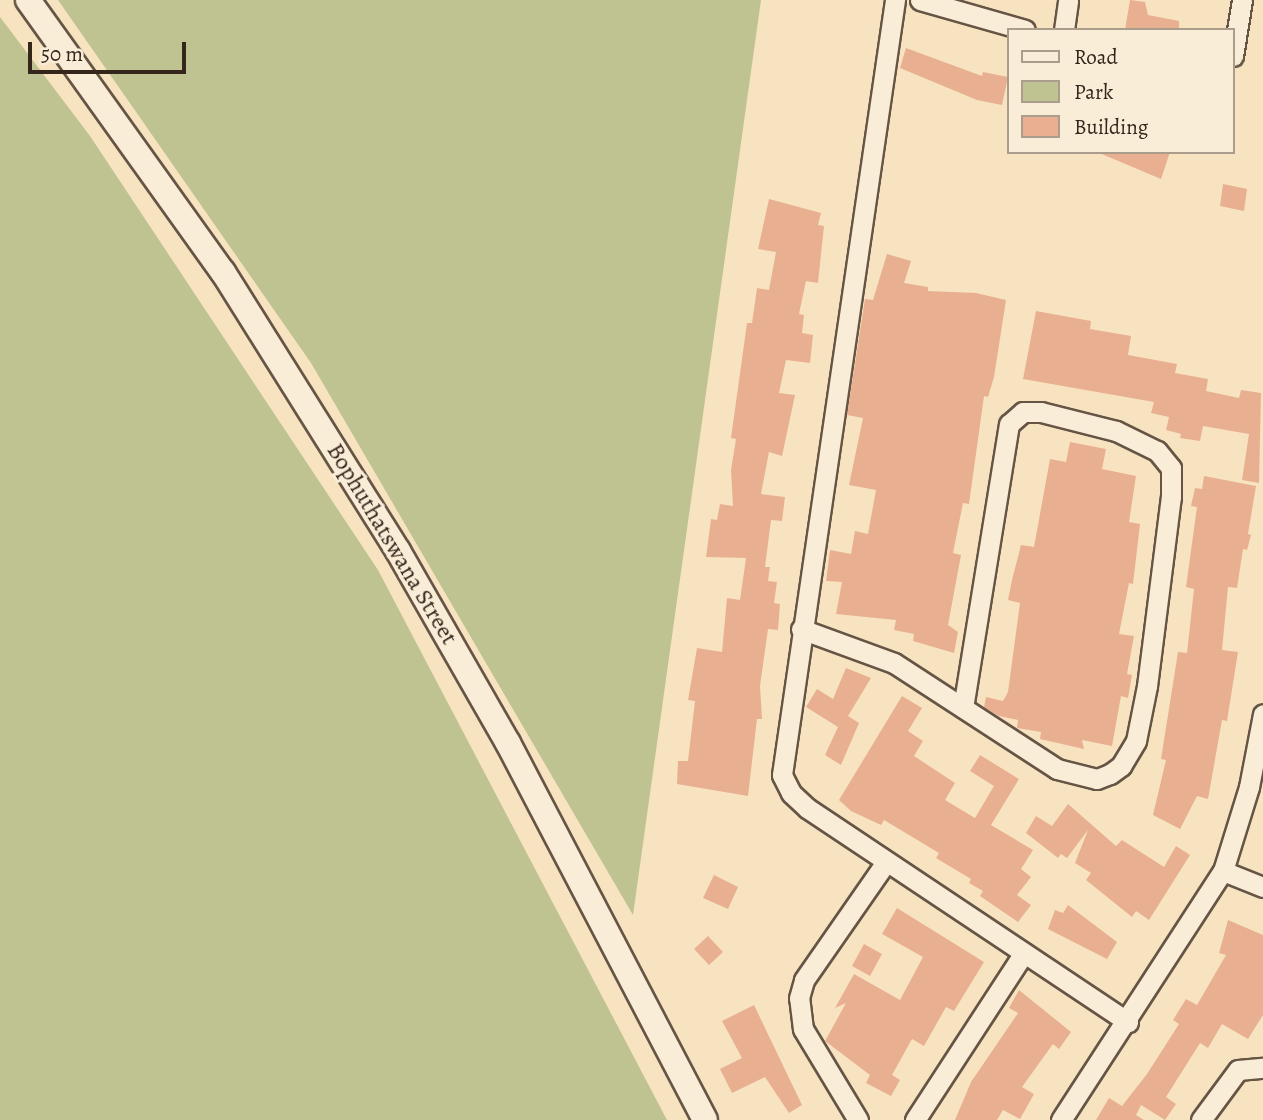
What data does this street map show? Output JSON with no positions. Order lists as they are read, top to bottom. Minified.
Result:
{"streets":{"street":["Bophuthatswana Street"]},"legend":["Road","Park","Building"],"scale_bar":"50 m"}
